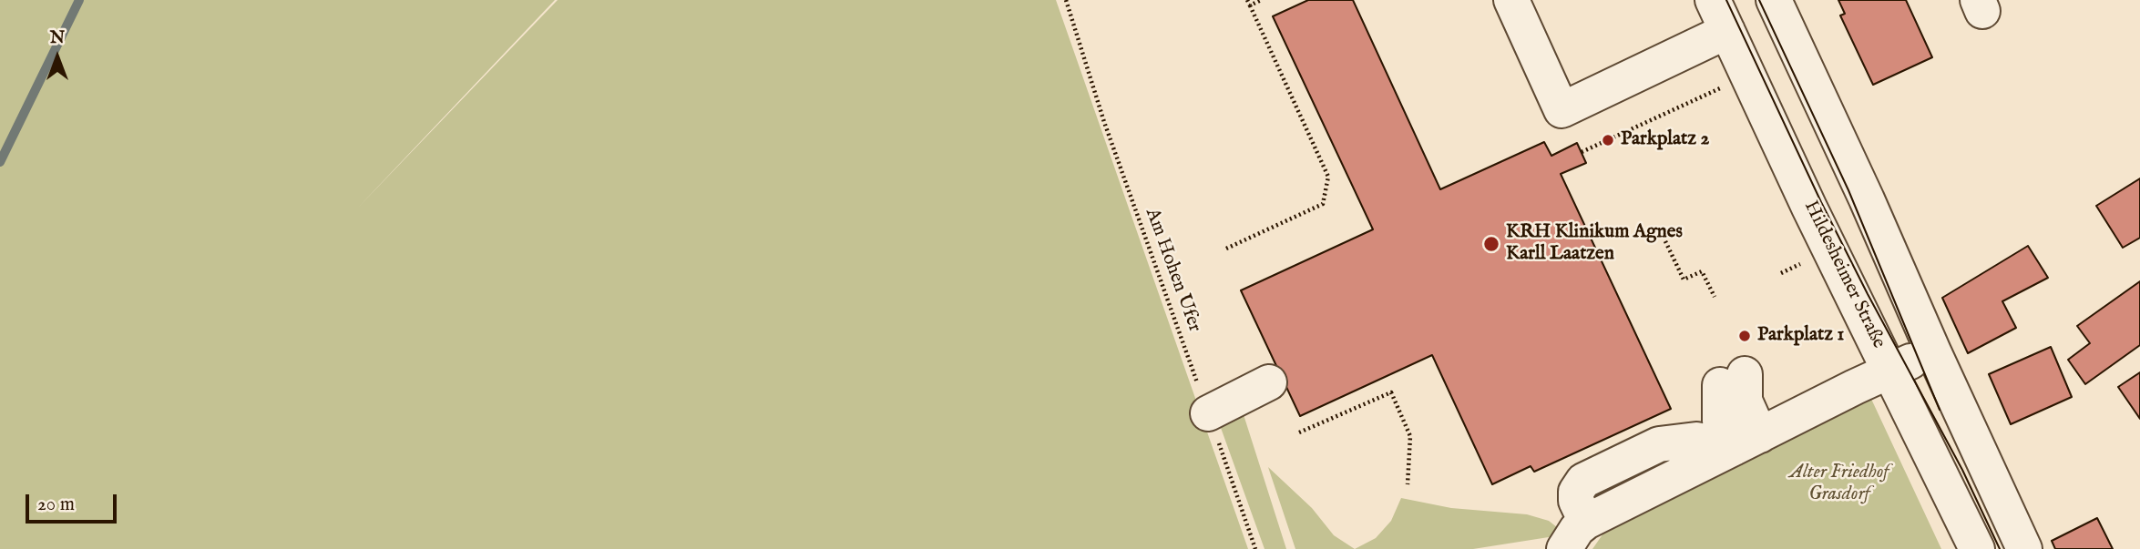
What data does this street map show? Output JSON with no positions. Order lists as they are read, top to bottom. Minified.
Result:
{"streets":{"street":["Hildesheimer Straße"],"path":["Am Hohen Ufer"]},"parks":["Alter Friedhof Grasdorf"],"places":["Parkplatz 2","KRH Klinikum Agnes Karll Laatzen","Parkplatz 1"],"scale_bar":"20 m","north":"top"}
